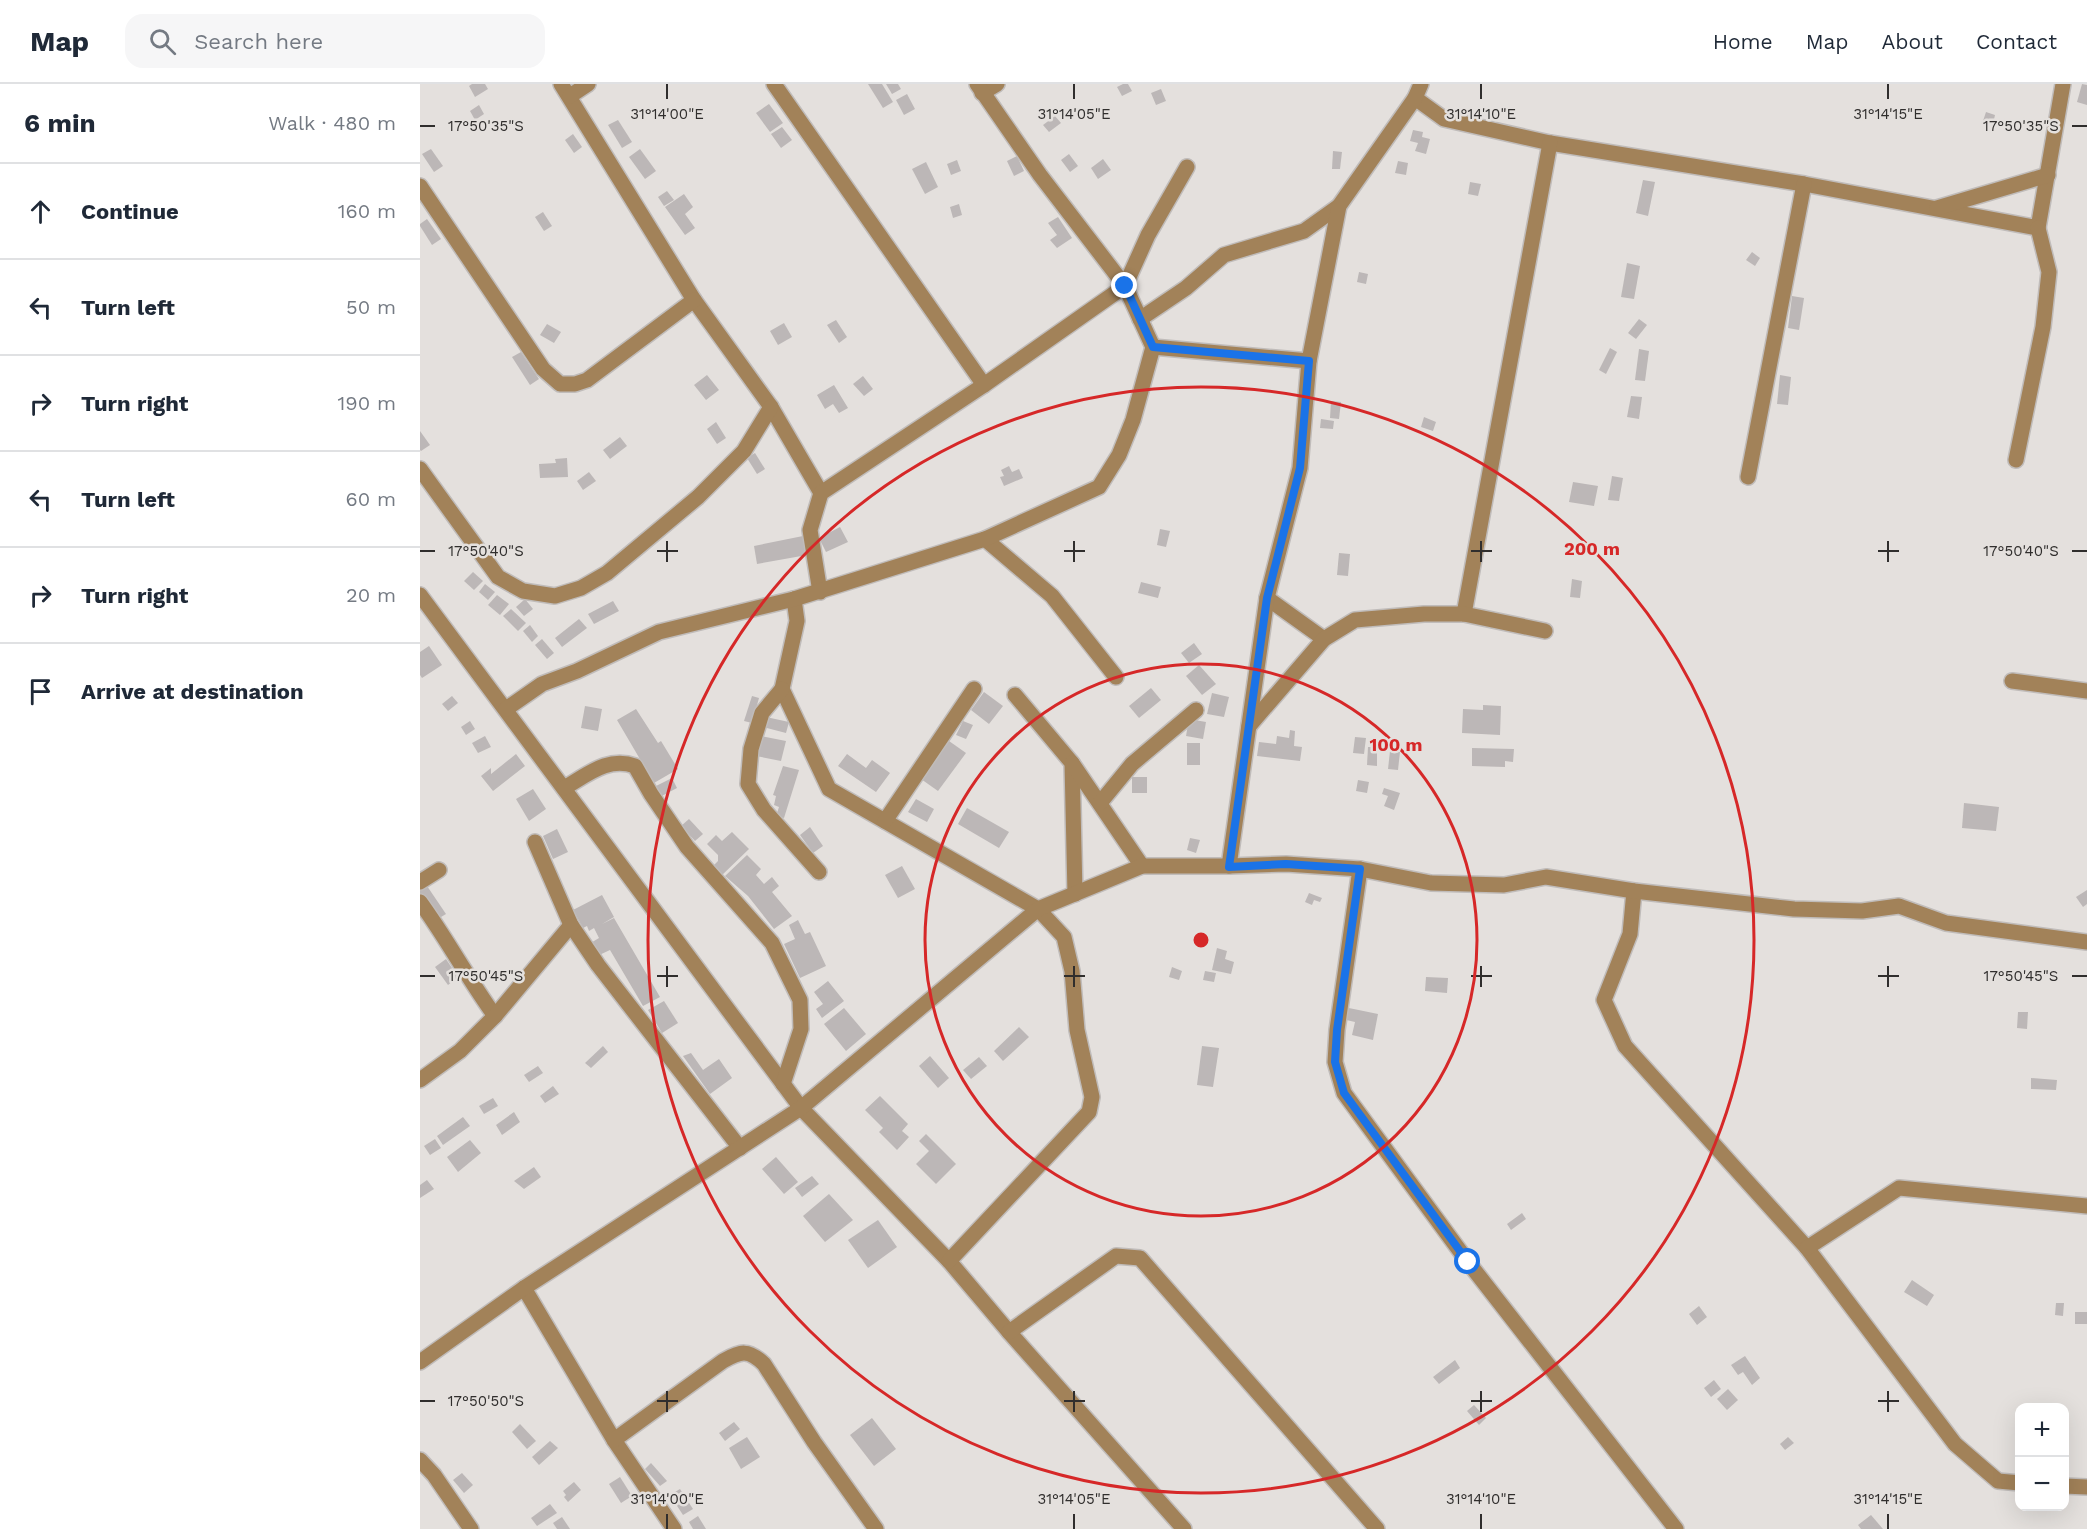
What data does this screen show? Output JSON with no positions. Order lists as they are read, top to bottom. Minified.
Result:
{"page":{"header":"Map","search":"Search here","nav":["Home","Map","About","Contact"],"heading":["6 min","Walk · 480 m"],"list":[["Continue","160 m"],["Turn left","50 m"],["Turn right","190 m"],["Turn left","60 m"],["Turn right","20 m"],"Arrive at destination"],"map_buttons":["+","−"]},"coordinates":["31°14'00\"E","31°14'05\"E","31°14'10\"E","31°14'15\"E","17°50'35\"S","17°50'40\"S","17°50'45\"S","17°50'50\"S"],"rings":["200 m","100 m"]}
